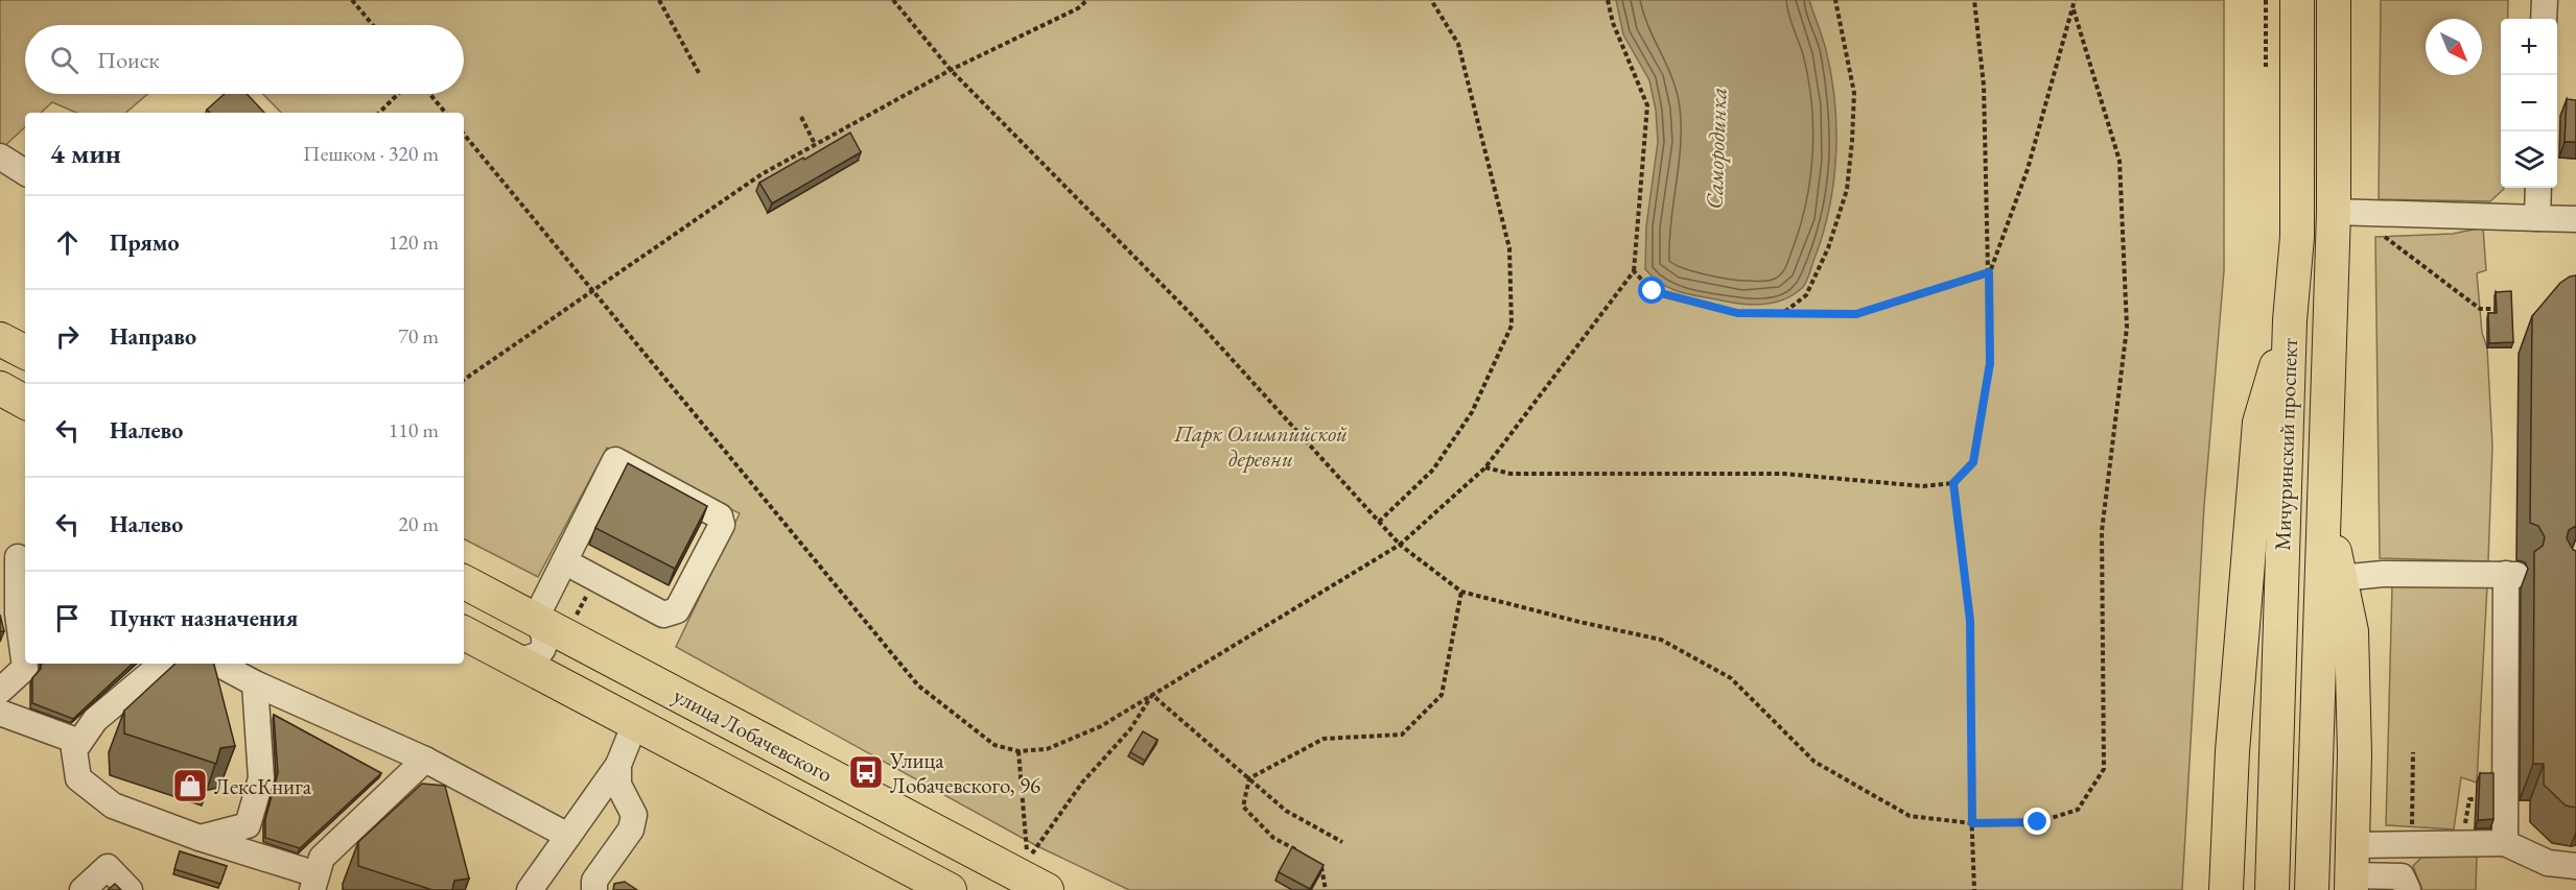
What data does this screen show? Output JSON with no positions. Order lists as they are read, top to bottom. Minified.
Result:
{"streets":{"main road":["Мичуринский проспект","улица Лобачевского"]},"water":["Самородинка"],"parks":["Парк Олимпийской деревни"],"places":{"bus stop":["Улица Лобачевского, 96"],"shop":["ЛексКнига"]},"north":"bottom right","page":{"map_buttons":["+","−"],"search":"Поиск","heading":["4 мин","Пешком · 320 m"],"list":[["Прямо","120 m"],["Направо","70 m"],["Налево","110 m"],["Налево","20 m"],"Пункт назначения"]}}
